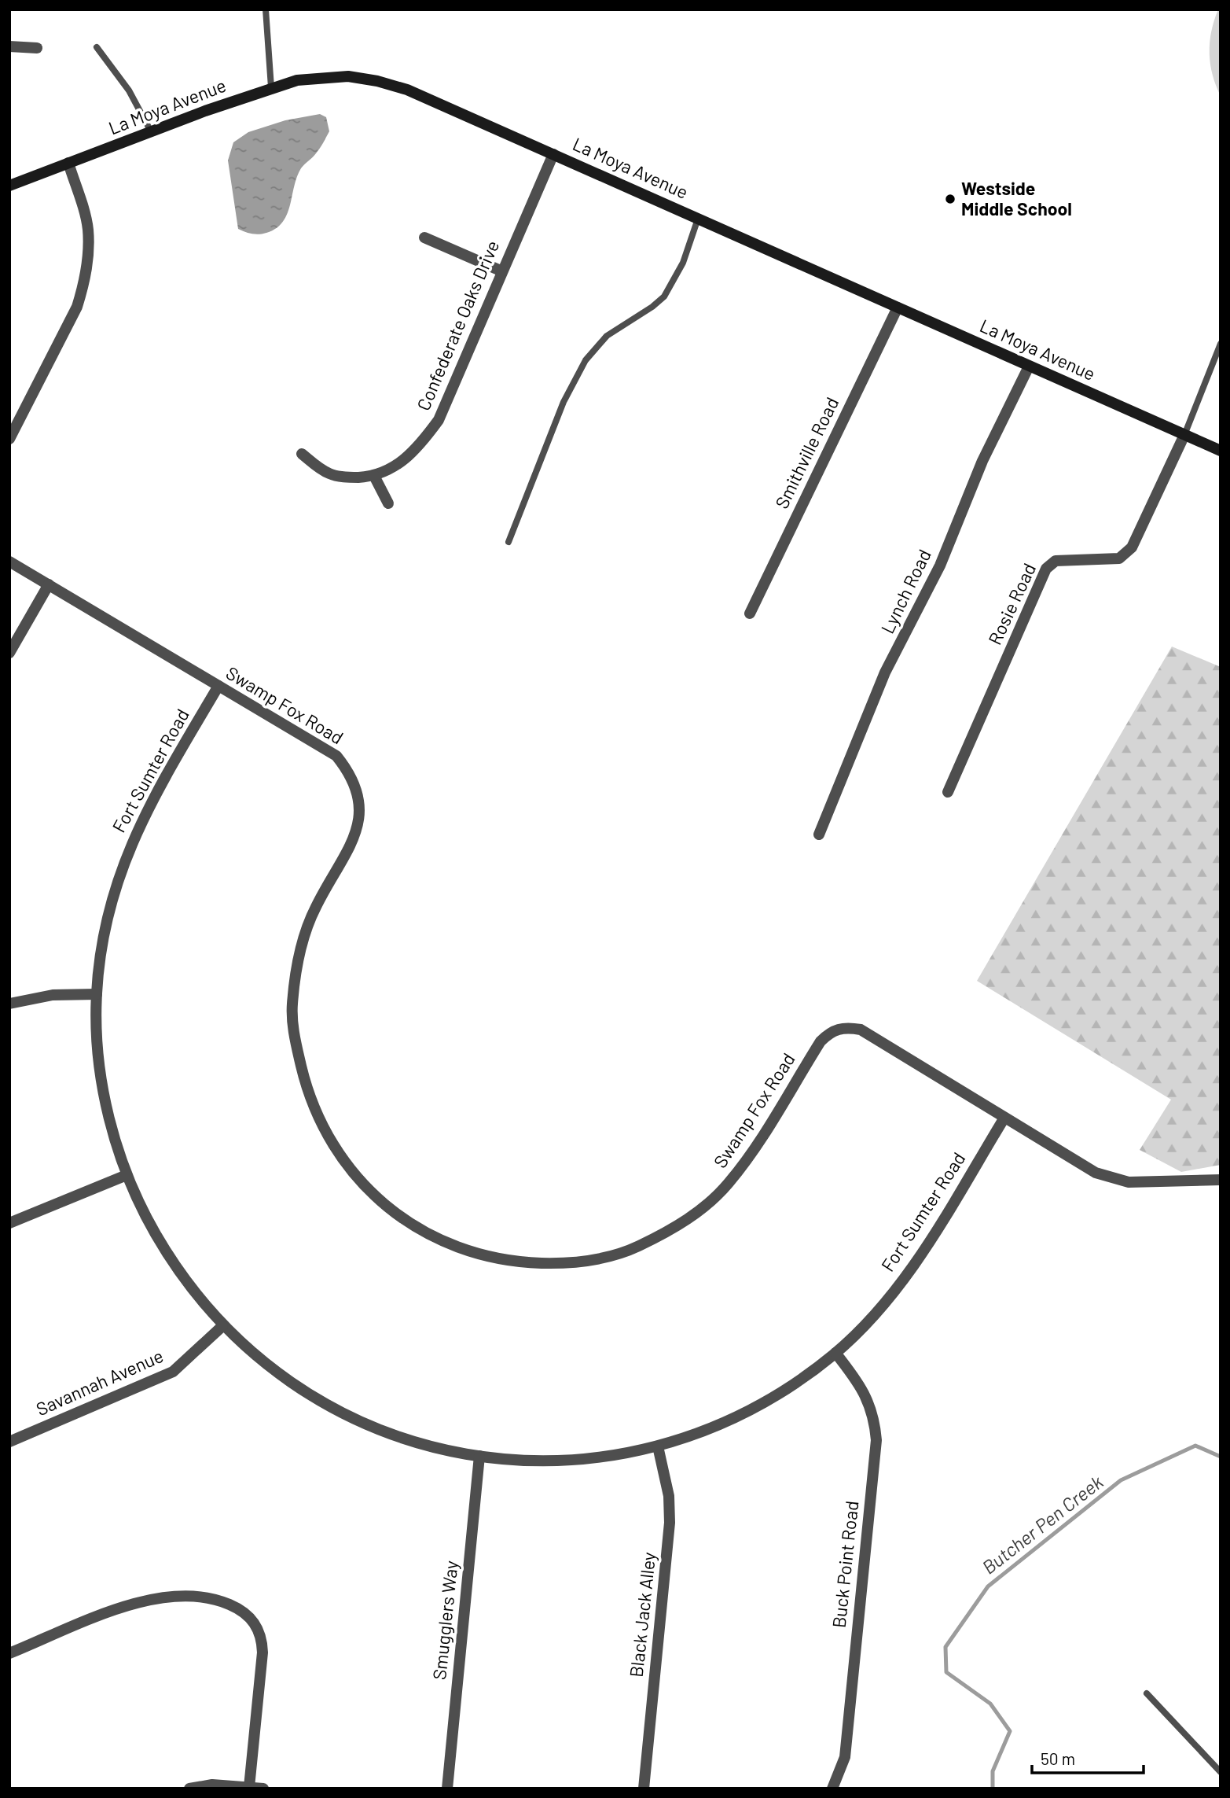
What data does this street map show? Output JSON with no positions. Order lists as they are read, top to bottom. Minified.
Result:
{"streets":{"street":["La Moya Avenue","Confederate Oaks Drive","Smithville Road","Lynch Road","Rosie Road","Swamp Fox Road","Fort Sumter Road","Savannah Avenue","Buck Point Road","Black Jack Alley","Smugglers Way"]},"crossings":[["La Moya Avenue","Confederate Oaks Drive"],["La Moya Avenue","Smithville Road"],["La Moya Avenue","Lynch Road"],["La Moya Avenue","Rosie Road"],["Swamp Fox Road","Fort Sumter Road"],["Fort Sumter Road","Savannah Avenue"],["Fort Sumter Road","Buck Point Road"],["Fort Sumter Road","Black Jack Alley"],["Fort Sumter Road","Smugglers Way"]],"water":["Butcher Pen Creek"],"places":["Westside Middle School"],"scale_bar":"50 m"}
